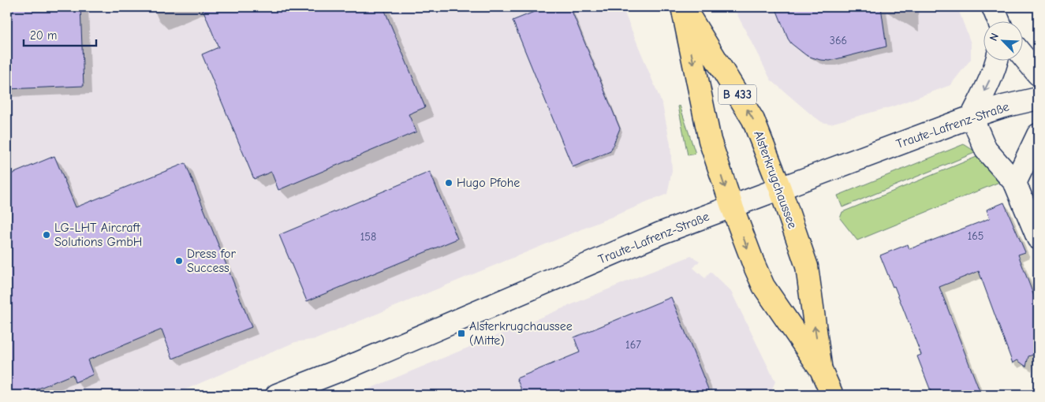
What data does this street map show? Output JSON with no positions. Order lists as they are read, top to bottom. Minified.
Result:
{"streets":{"main road":["B 433","Alsterkrugchaussee"],"street":["Traute-Lafrenz-Straße"]},"crossings":[["Traute-Lafrenz-Straße","Alsterkrugchaussee"]],"places":{"other":["Hugo Pfohe","LG-LHT Aircraft Solutions GmbH","Dress for Success"],"transit":["Alsterkrugchaussee (Mitte)"]},"house_numbers":["366","165","158","167"],"scale_bar":"20 m","north":"top left"}
